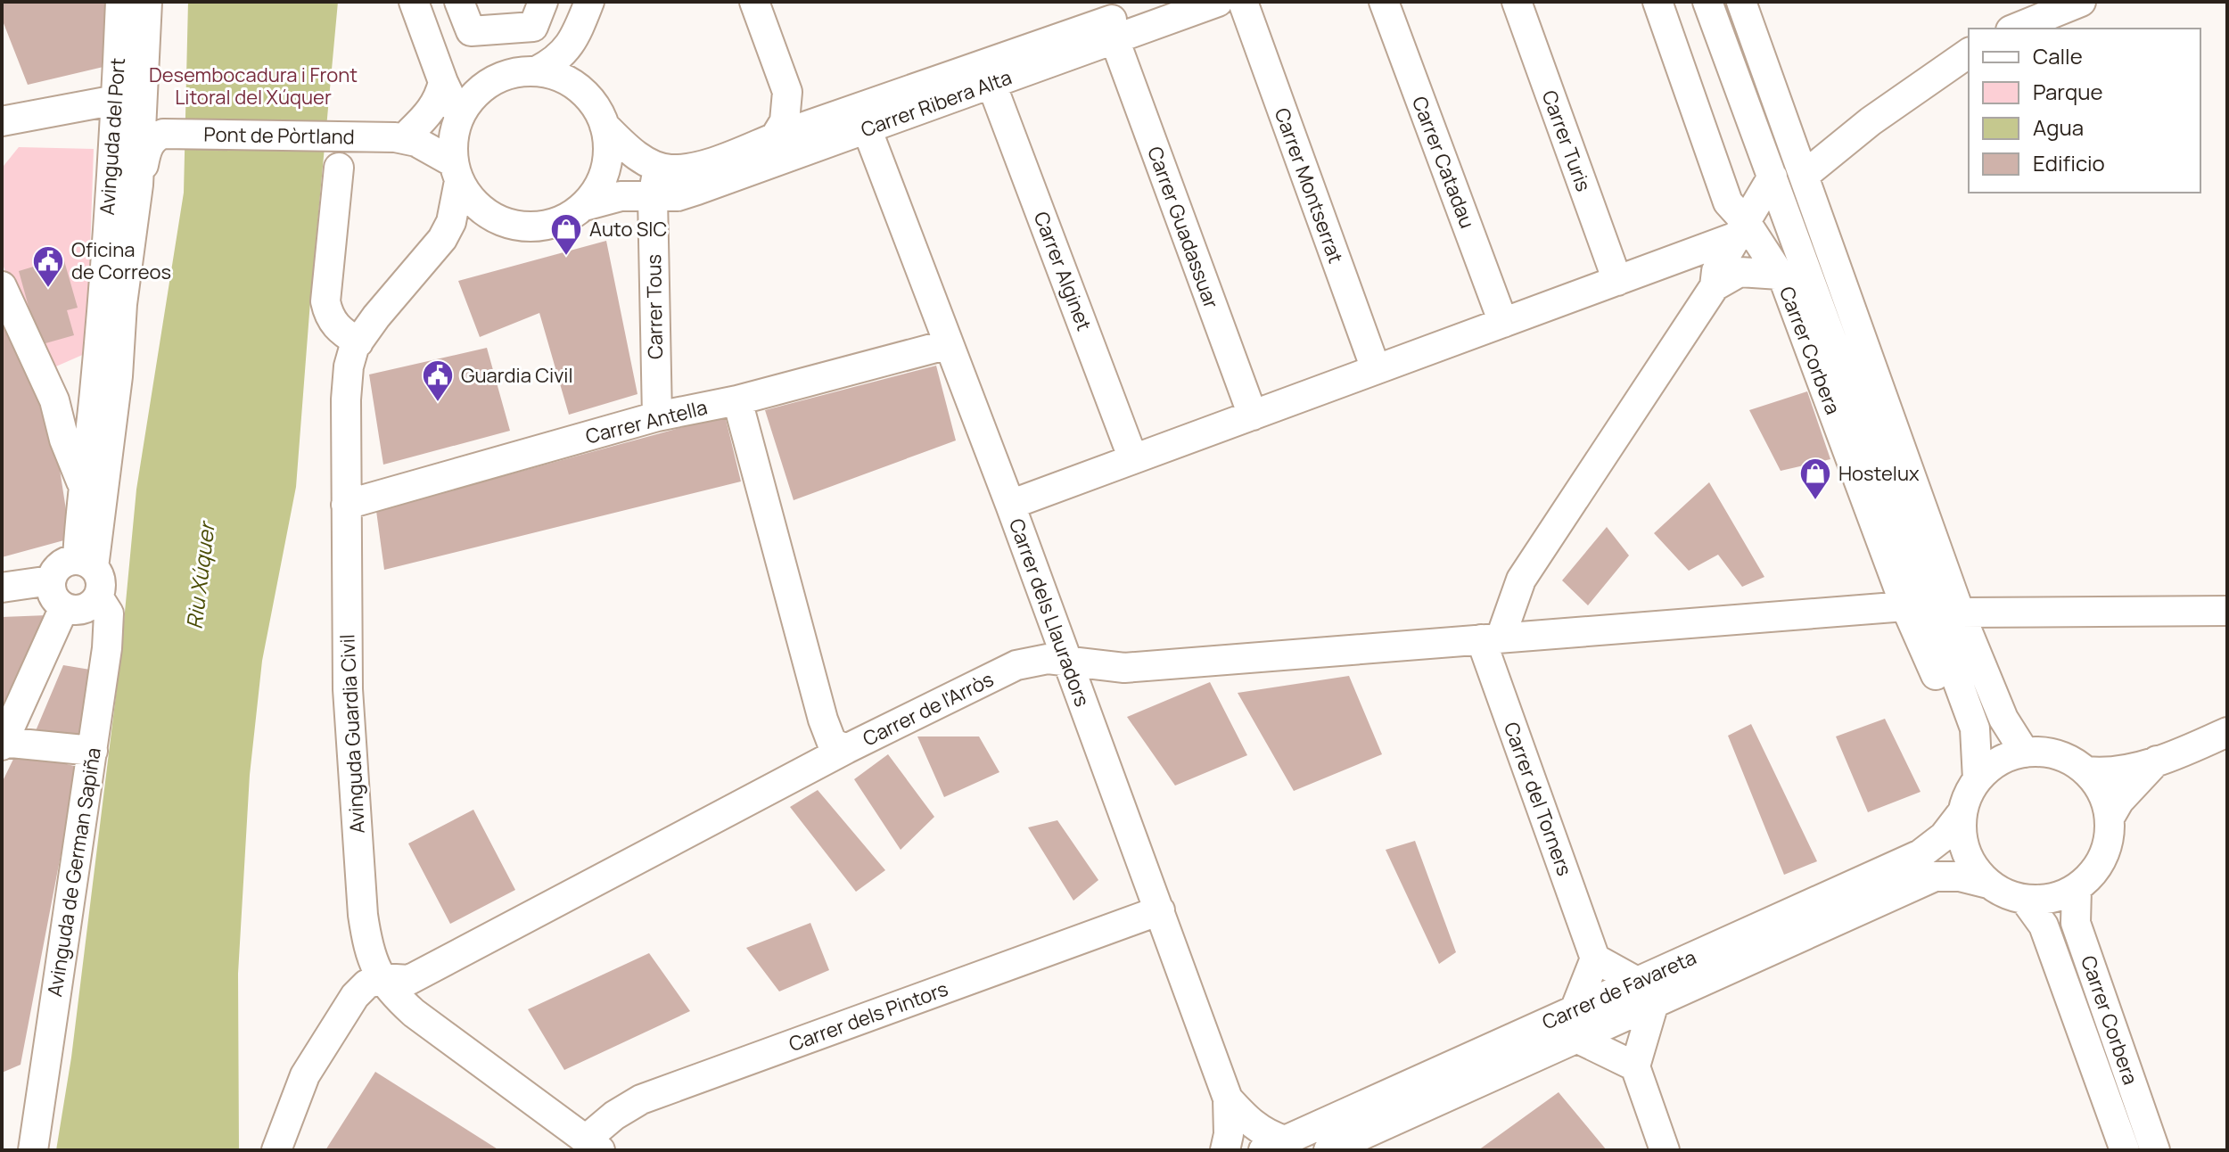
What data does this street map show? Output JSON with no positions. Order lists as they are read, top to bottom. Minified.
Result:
{"streets":{"street":["Carrer Ribera Alta","Pont de Pòrtland","Avinguda del Port","Carrer Turis","Carrer Catadau","Carrer Montserrat","Carrer Guadassuar","Carrer Alginet","Carrer Tous","Carrer Corbera","Carrer Antella","Carrer dels Llauradors","Carrer de l'Arròs","Avinguda Guardia Civil","Carrer del Torners","Avinguda de German Sapiña","Carrer de Favareta","Carrer dels Pintors"]},"crossings":[["Carrer Ribera Alta","Carrer Guadassuar"],["Carrer Ribera Alta","Carrer Alginet"],["Carrer Ribera Alta","Carrer Tous"],["Carrer Ribera Alta","Carrer dels Llauradors"],["Carrer Ribera Alta","Avinguda Guardia Civil"],["Pont de Pòrtland","Avinguda del Port"],["Avinguda del Port","Avinguda de German Sapiña"],["Carrer Tous","Carrer Antella"],["Carrer Corbera","Carrer de l'Arròs"],["Carrer Corbera","Carrer de Favareta"],["Carrer Antella","Carrer dels Llauradors"],["Carrer Antella","Avinguda Guardia Civil"],["Carrer dels Llauradors","Carrer de l'Arròs"],["Carrer dels Llauradors","Carrer de Favareta"],["Carrer dels Llauradors","Carrer dels Pintors"],["Carrer de l'Arròs","Avinguda Guardia Civil"],["Carrer de l'Arròs","Carrer del Torners"],["Avinguda Guardia Civil","Carrer dels Pintors"]],"water":["Riu Xúquer"],"parks":["Desembocadura i Front Litoral del Xúquer"],"places":{"shop":["Auto SIC","Hostelux"],"public building":["Oficina de Correos","Guardia Civil"]},"legend":["Calle","Parque","Agua","Edificio"]}
